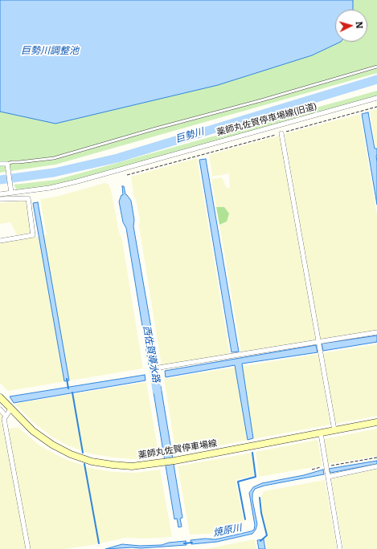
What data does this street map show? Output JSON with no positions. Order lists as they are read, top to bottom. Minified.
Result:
{"streets":{"main road":["薬師丸佐賀停車場線"],"street":["薬師丸佐賀停車場線(旧道)"]},"water":["巨勢川調整池","巨勢川","西佐賀導水路","焼原川"],"north":"right"}
